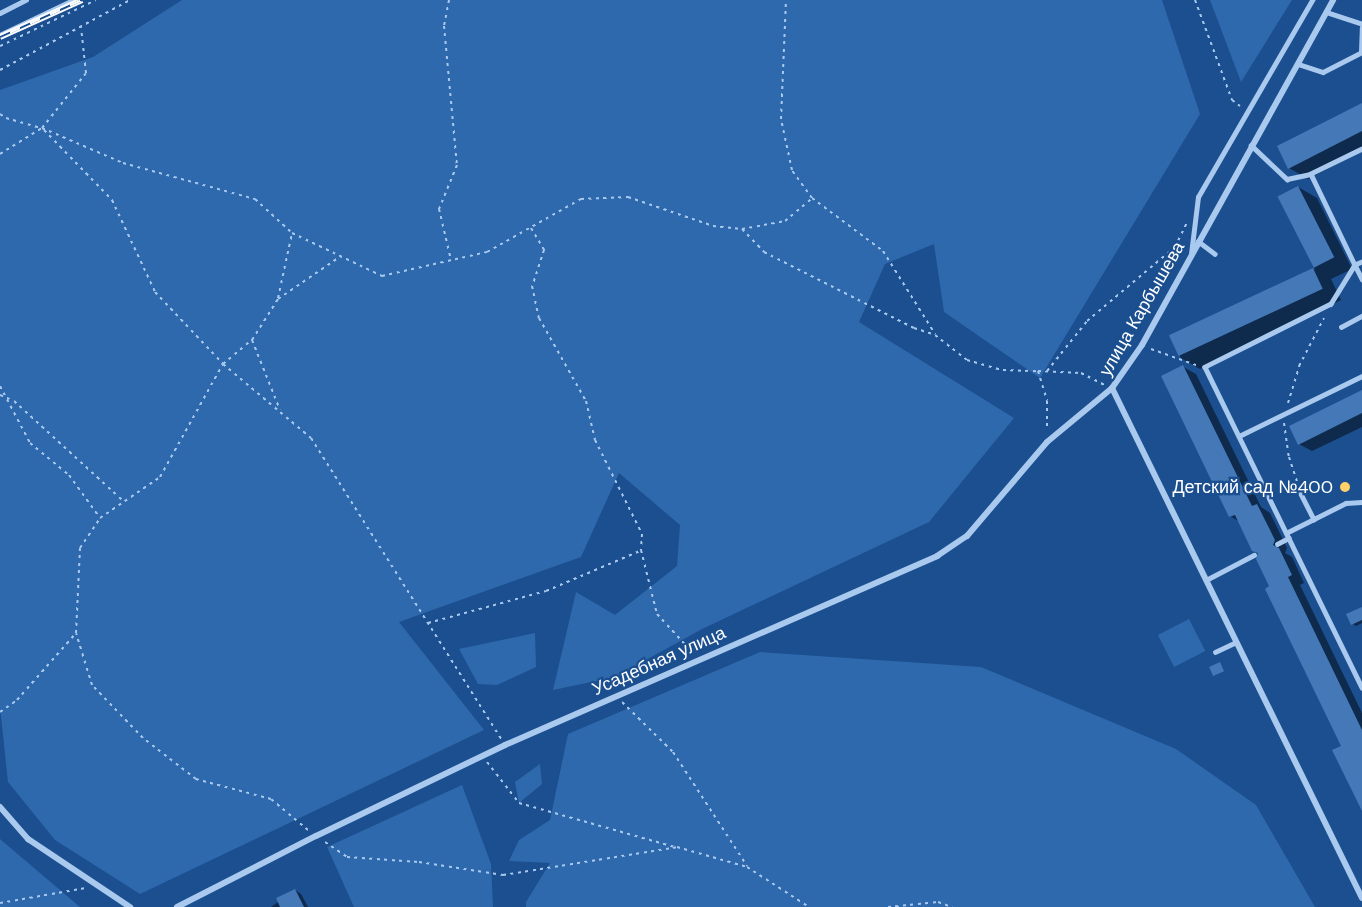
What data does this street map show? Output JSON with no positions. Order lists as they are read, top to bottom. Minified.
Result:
{"streets":{"street":["улица Карбышева","Усадебная улица"]},"crossings":[["улица Карбышева","Усадебная улица"]],"places":["Детский сад №400"]}
